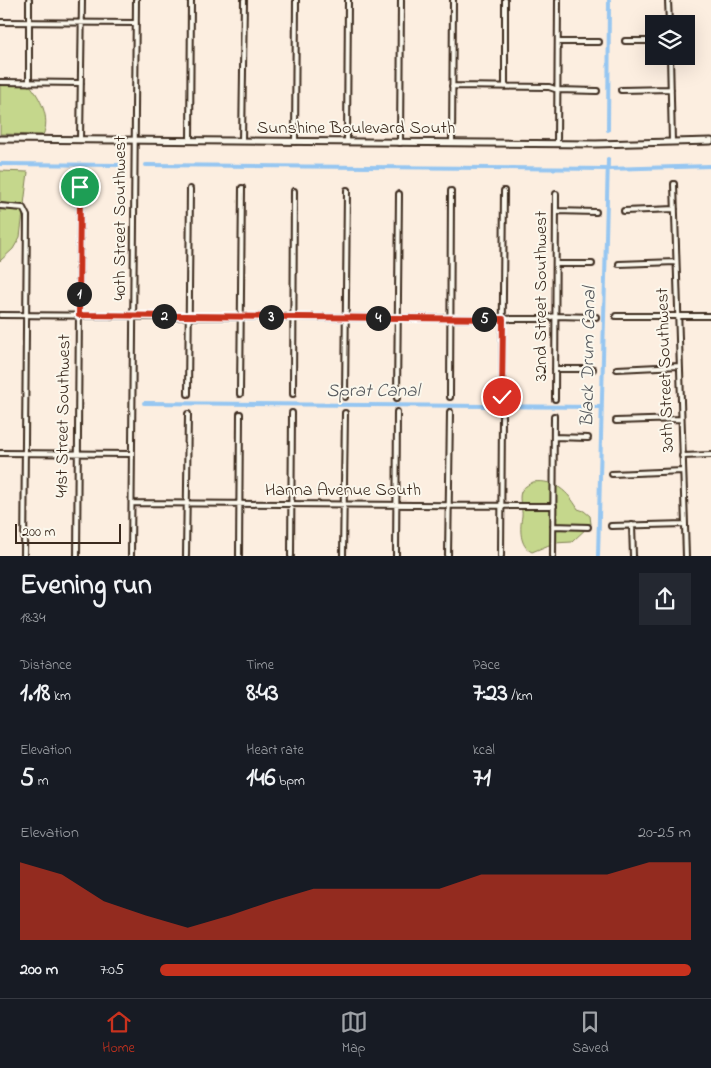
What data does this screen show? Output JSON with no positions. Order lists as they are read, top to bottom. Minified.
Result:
{"streets":{"street":["Sunshine Boulevard South","40th Street Southwest","32nd Street Southwest","30th Street Southwest","41st Street Southwest","Hanna Avenue South"]},"crossings":[["Sunshine Boulevard South","40th Street Southwest"],["40th Street Southwest","Hanna Avenue South"]],"water":["Black Drum Canal","Sprat Canal"],"scale_bar":"200 m","page":{"pins":["1","2","3","4","5"],"scale":"200 m","heading":["Evening run","18:34"],"stats":[["Distance","1.18 km"],["Time","8:43"],["Pace","7:23 /km"],["Elevation","5 m"],["Heart rate","146 bpm"],["kcal","71"]],"chart":["Elevation","20–25 m"],"list":[{"name":"200 m","note":"7:05"}],"tabs":["Home","Map","Saved"]}}
